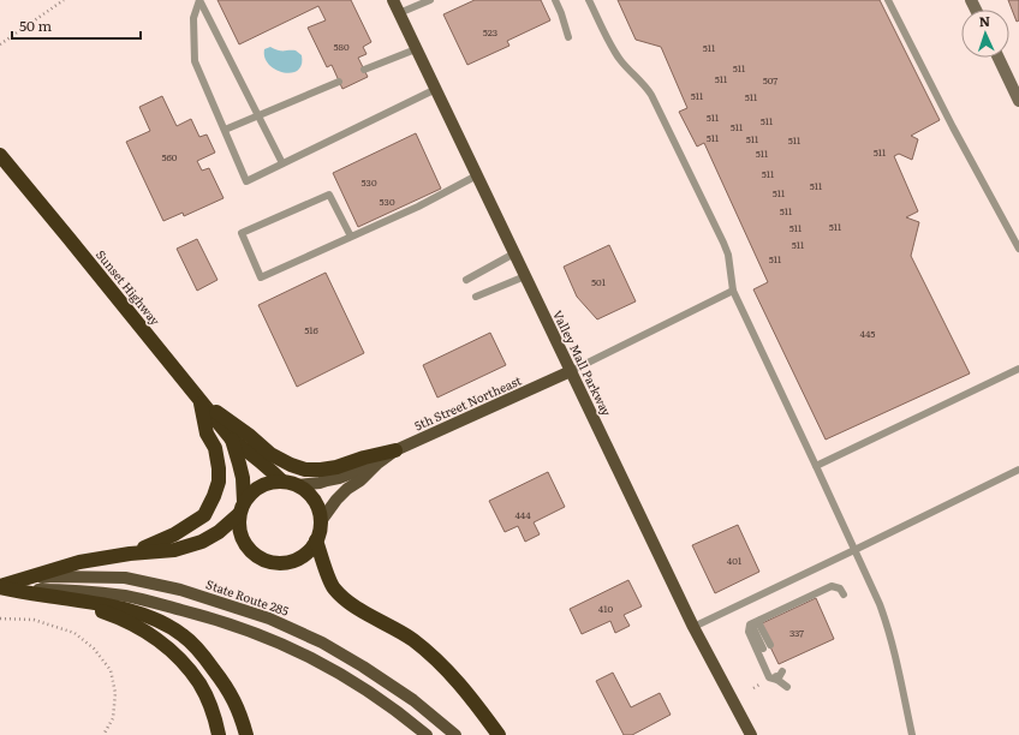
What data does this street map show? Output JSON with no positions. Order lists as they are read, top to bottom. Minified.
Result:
{"streets":{"highway":["Sunset Highway"],"main road":["Valley Mall Parkway","5th Street Northeast","State Route 285"]},"crossings":[["Sunset Highway","5th Street Northeast"],["Valley Mall Parkway","5th Street Northeast"]],"house_numbers":["523","580","511","511","511","507","511","511","511","511","511","511","511","511","511","511","560","511","530","511","511","530","511","511","511","511","511","501","516","445","444","401","410","337"],"scale_bar":"50 m","north":"top"}
